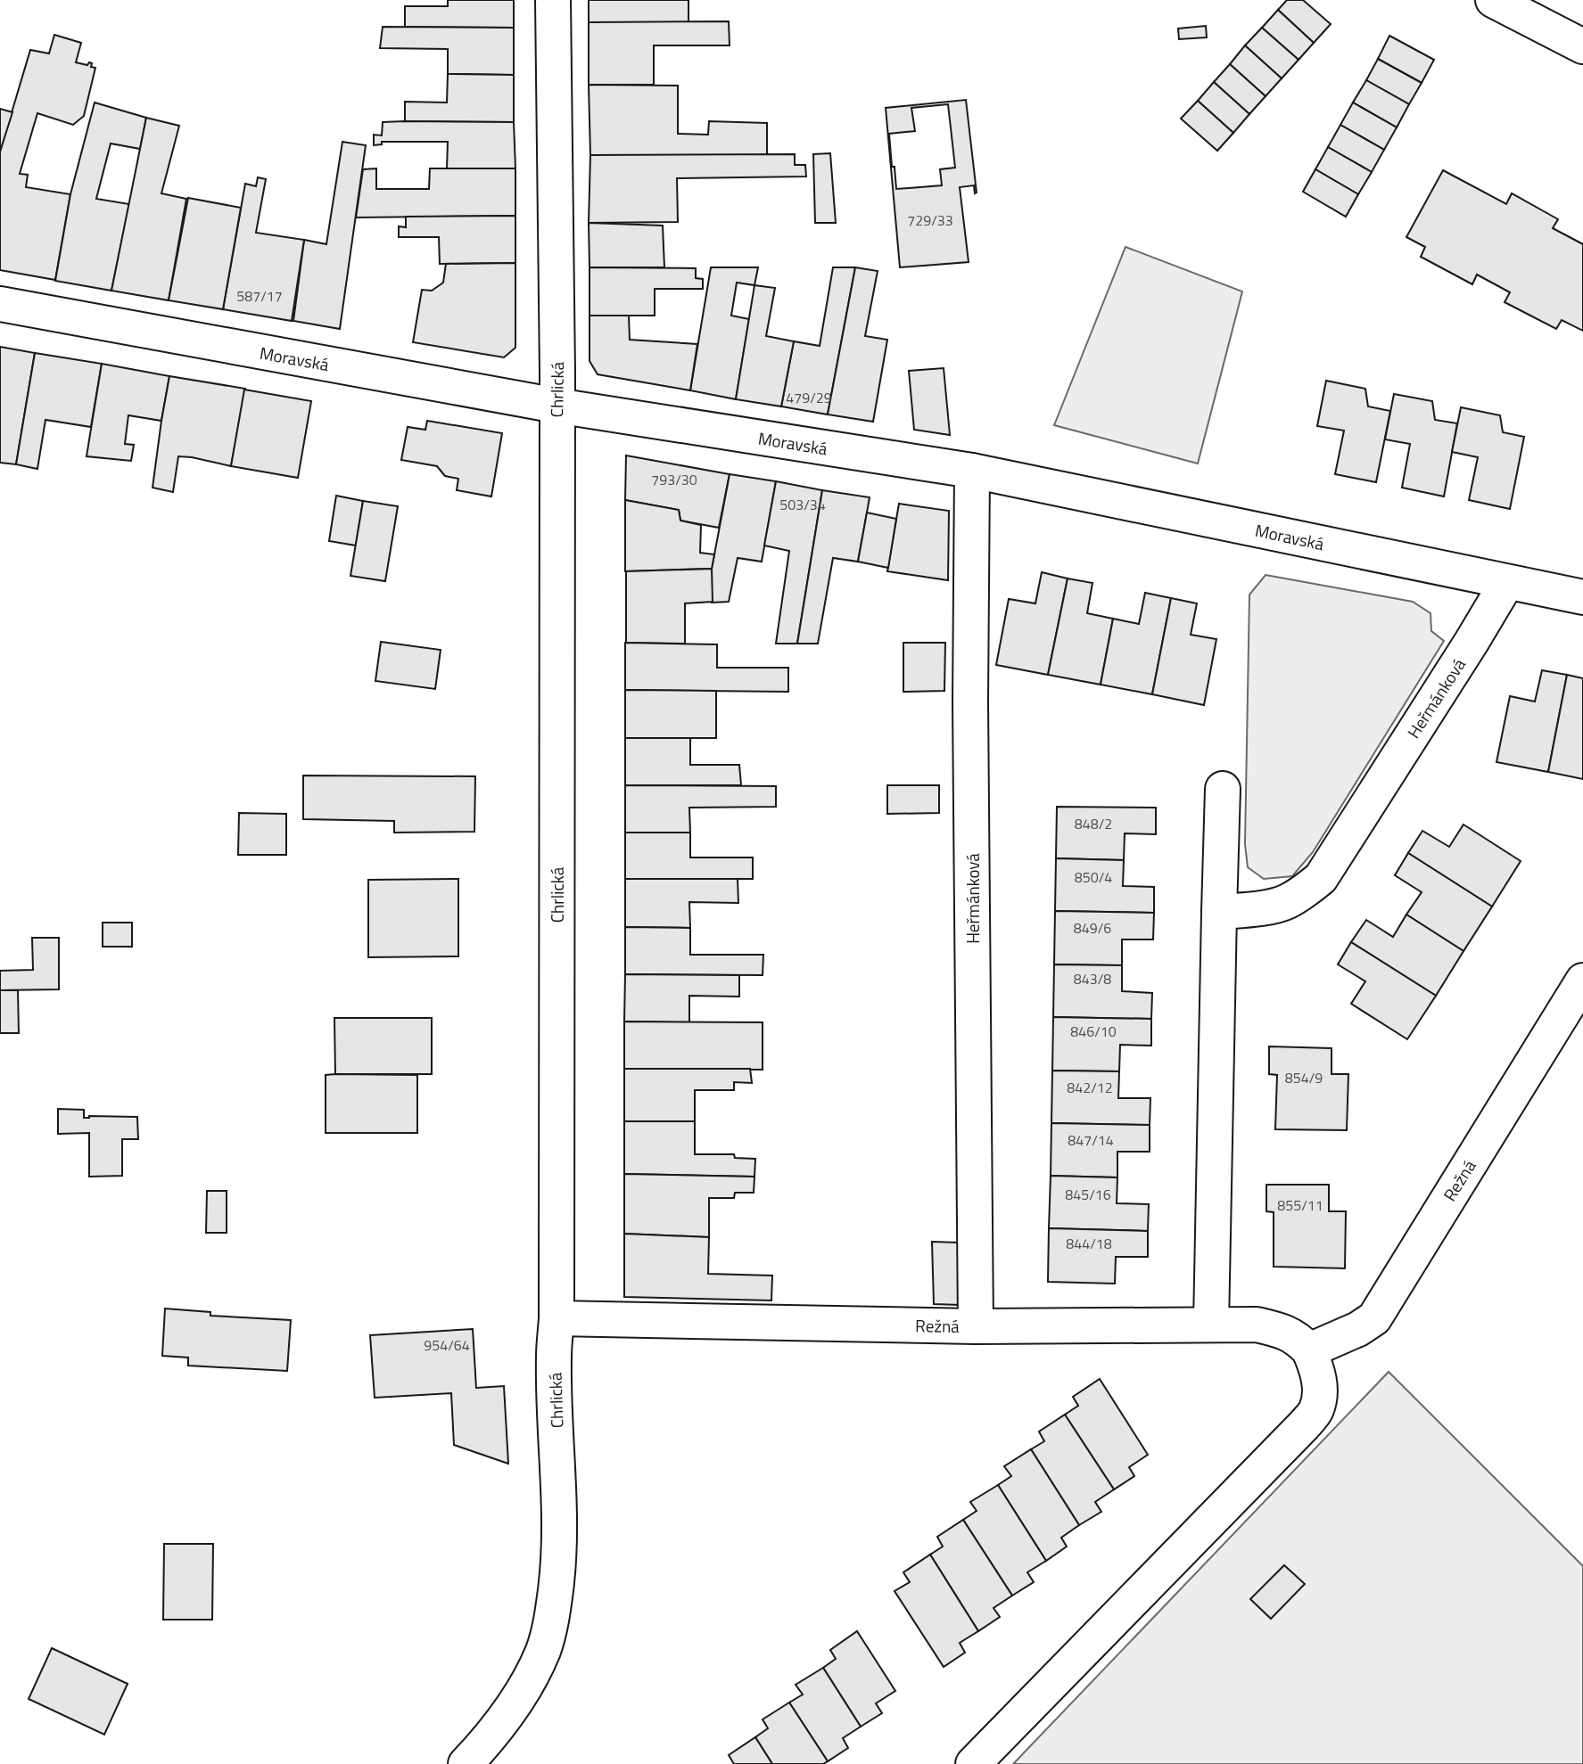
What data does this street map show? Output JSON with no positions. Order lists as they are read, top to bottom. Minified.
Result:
{"streets":{"street":["Moravská","Chrlická","Heřmánková","Režná"]},"crossings":[["Moravská","Chrlická"],["Moravská","Heřmánková"],["Chrlická","Režná"],["Heřmánková","Režná"]],"house_numbers":["729/33","587/17","479/29","793/30","503/34","848/2","850/4","849/6","843/8","846/10","854/9","842/12","847/14","845/16","855/11","844/18","954/64"]}
